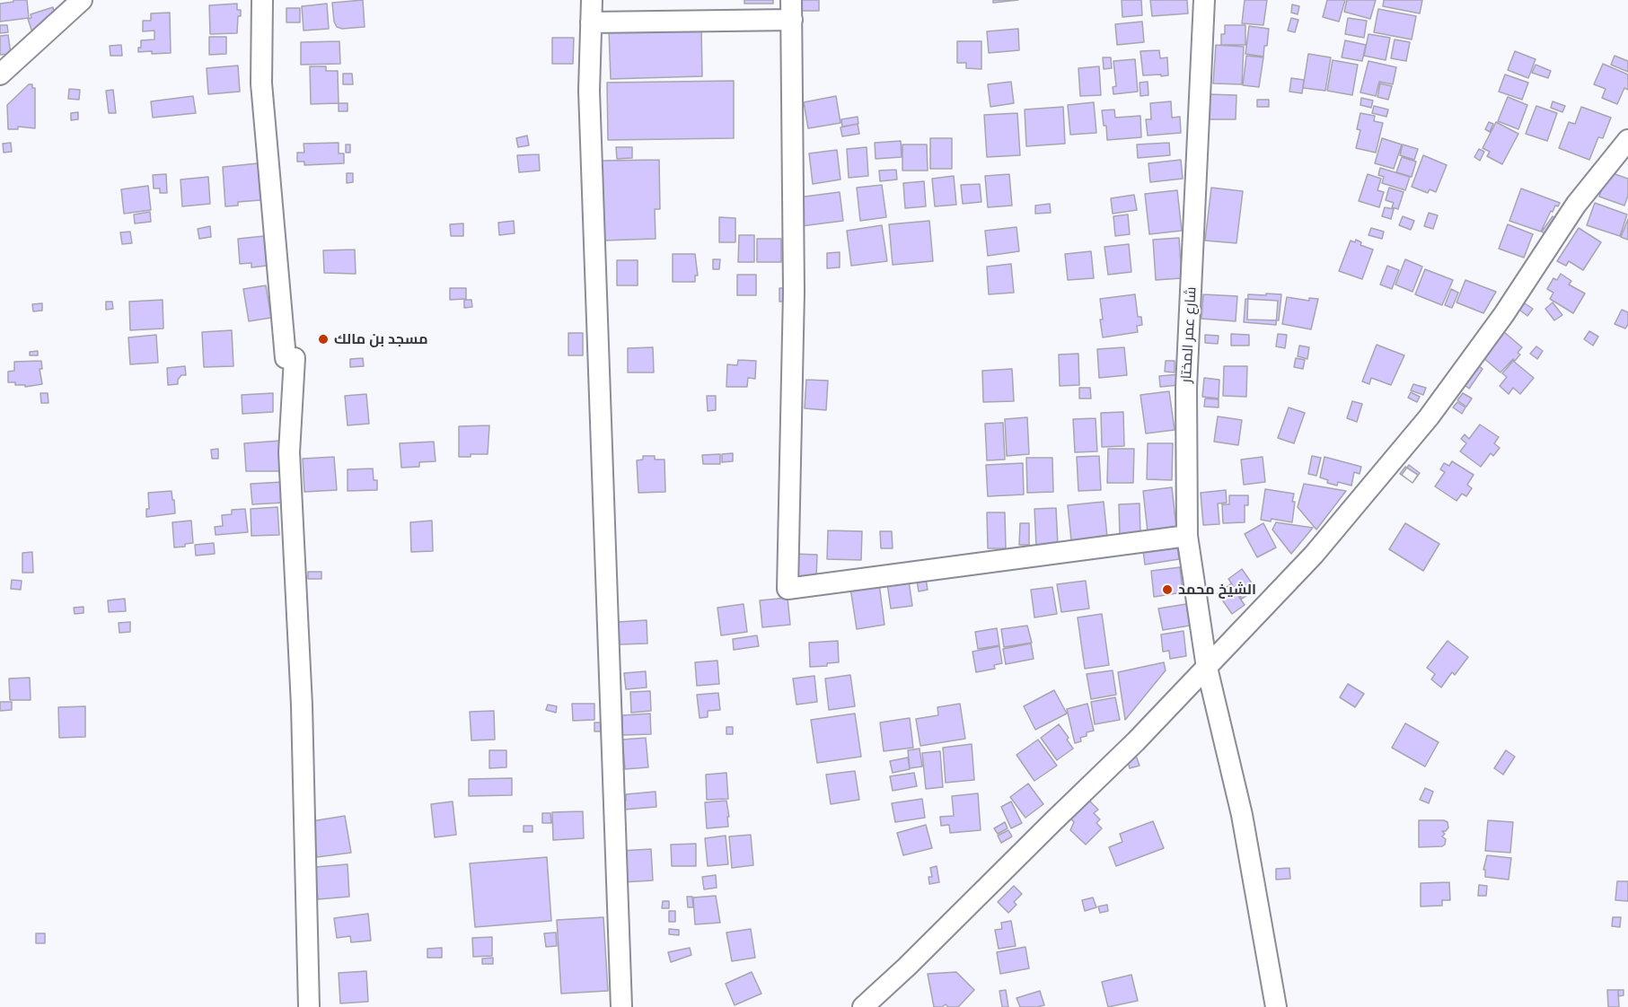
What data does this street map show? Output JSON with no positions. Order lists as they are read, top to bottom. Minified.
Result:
{"streets":{"street":["شارع عمر المختار"]},"places":["مسجد بن مالك","الشيخ محمد"]}
